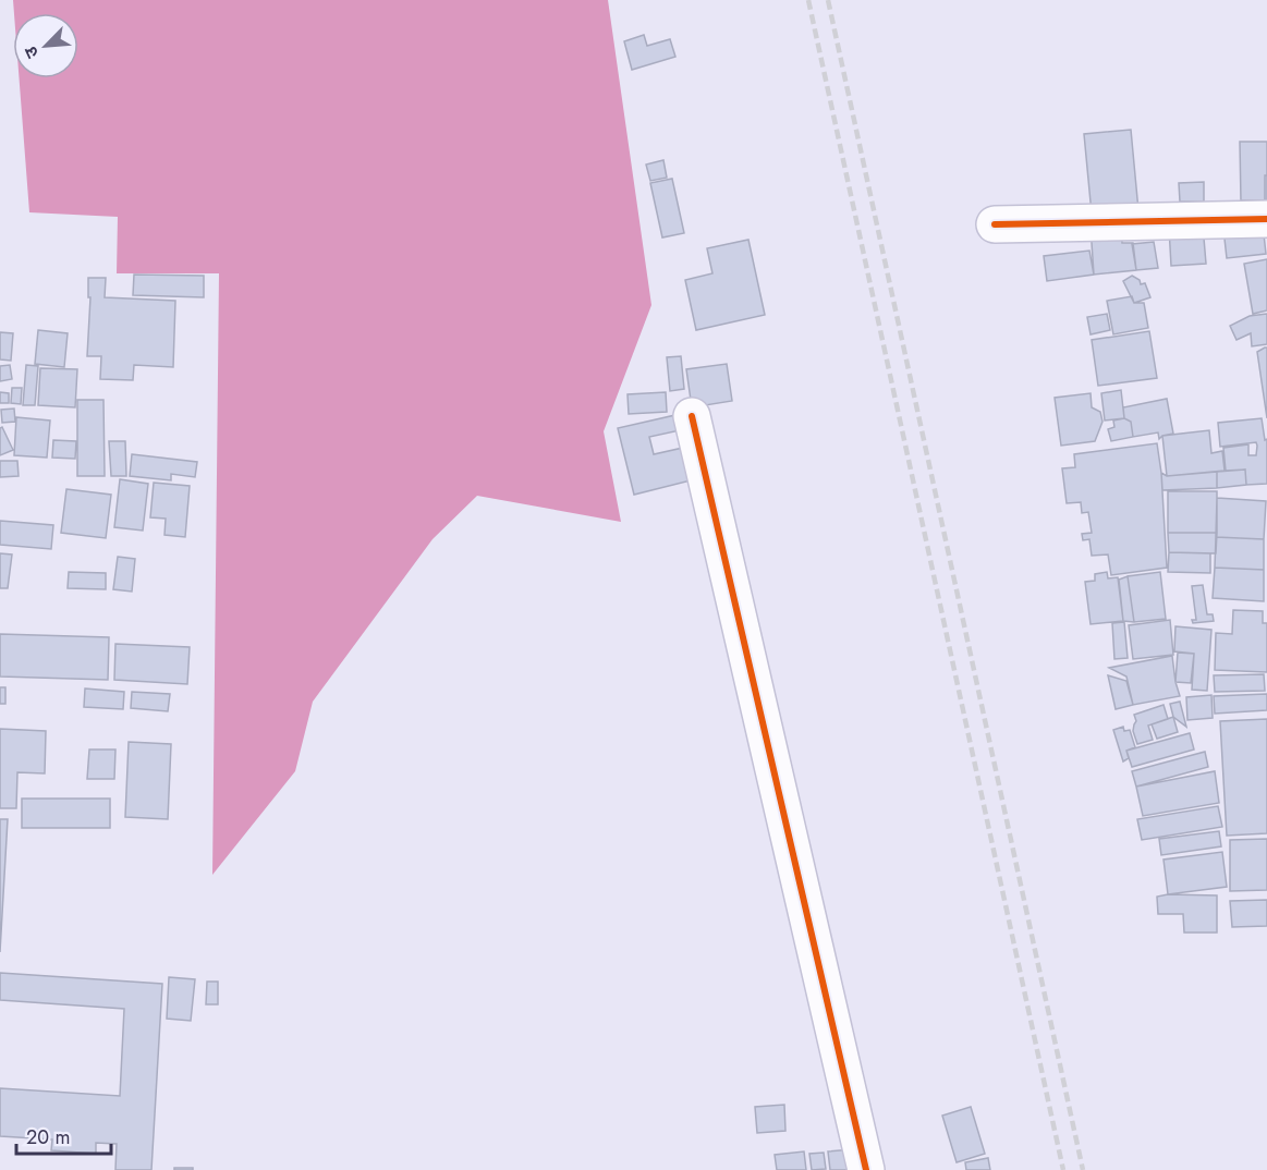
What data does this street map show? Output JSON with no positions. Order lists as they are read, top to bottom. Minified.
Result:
{"scale_bar":"20 m","north":"bottom left"}
